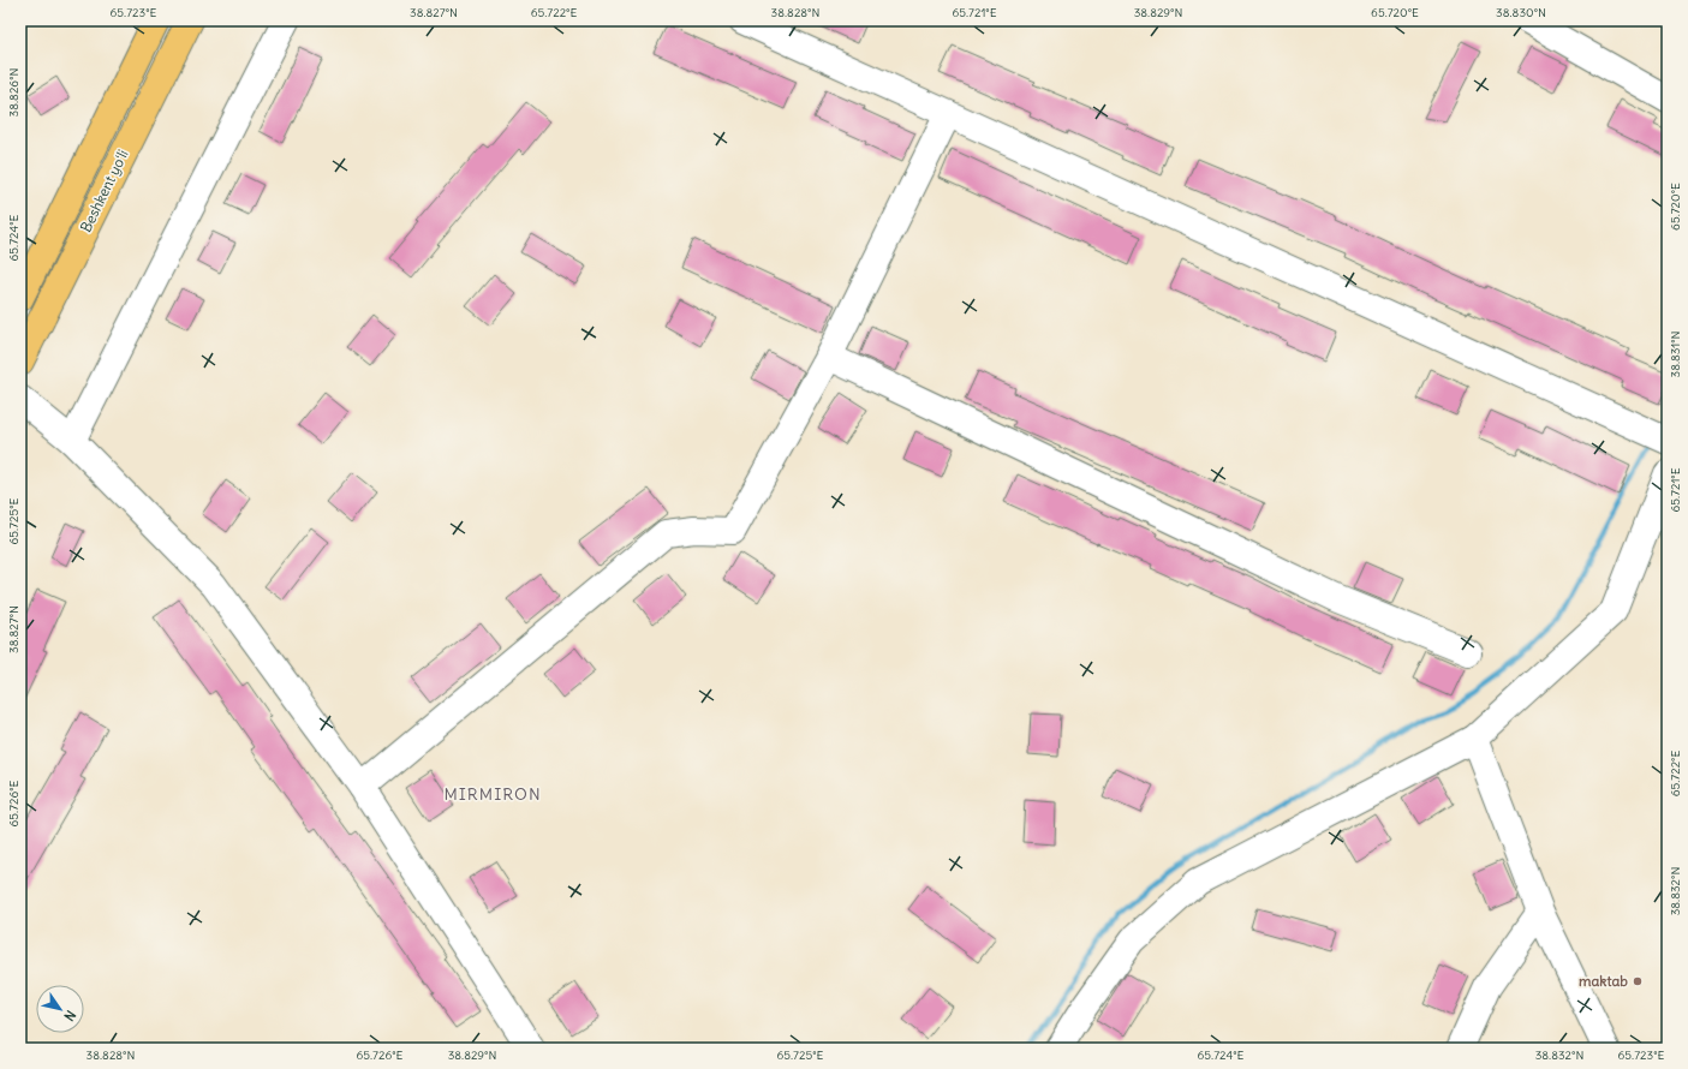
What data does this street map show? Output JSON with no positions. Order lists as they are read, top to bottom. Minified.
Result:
{"streets":{"main road":["Beshkent yoʻli"]},"districts":["MIRMIRON"],"places":["maktab"],"north":"bottom right","coordinates":["65.723°E","38.827°N","65.722°E","38.828°N","65.721°E","38.829°N","65.720°E","38.830°N","38.826°N","65.724°E","38.831°N","65.725°E","65.726°E","38.832°N"]}
